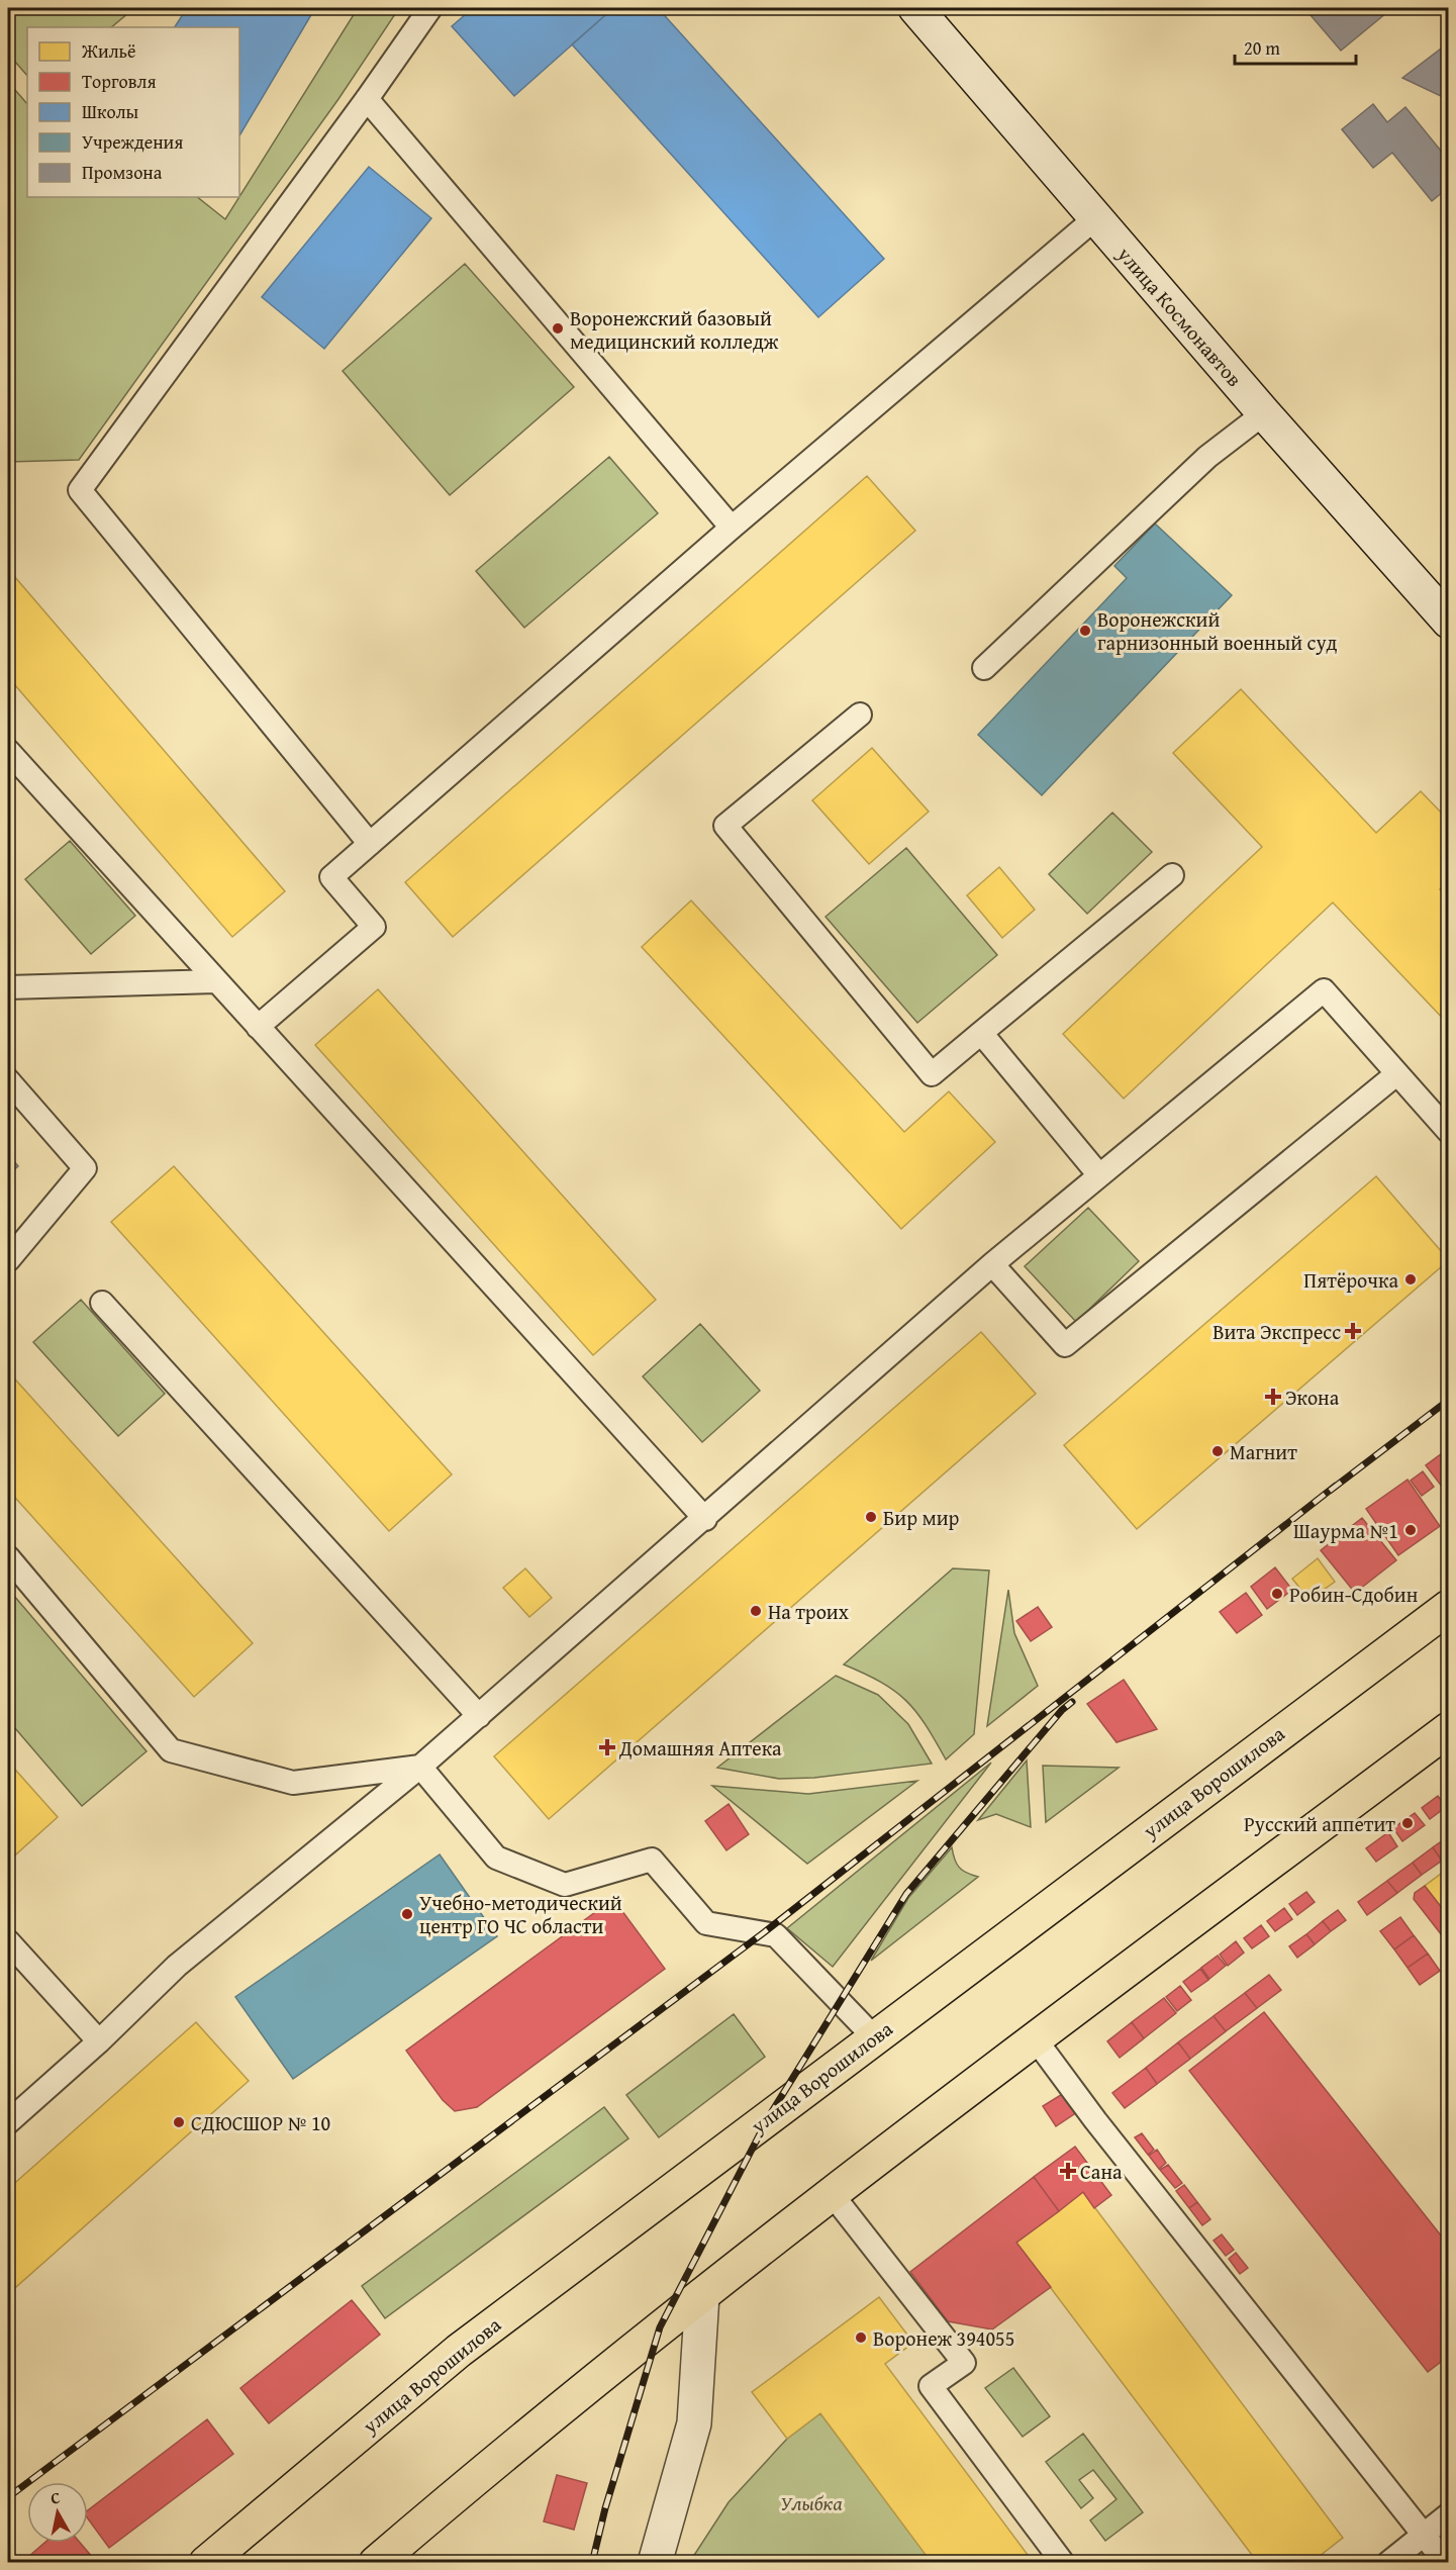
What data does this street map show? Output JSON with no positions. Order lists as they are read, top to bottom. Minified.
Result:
{"streets":{"main road":["улица Космонавтов","улица Ворошилова"]},"parks":["Улыбка"],"places":{"other":["Воронежский базовый медицинский колледж","Воронежский гарнизонный военный суд","Пятёрочка","Магнит","Бир мир","Шаурма №1","Робин-Сдобин","На троих","Русский аппетит","Учебно-методический центр ГО ЧС области","СДЮСШОР № 10","Воронеж 394055"],"health":["Вита Экспресс","Экона","Домашняя Аптека","Сана"]},"legend":["Жильё","Торговля","Школы","Учреждения","Промзона"],"scale_bar":"20 m","north":"top"}
